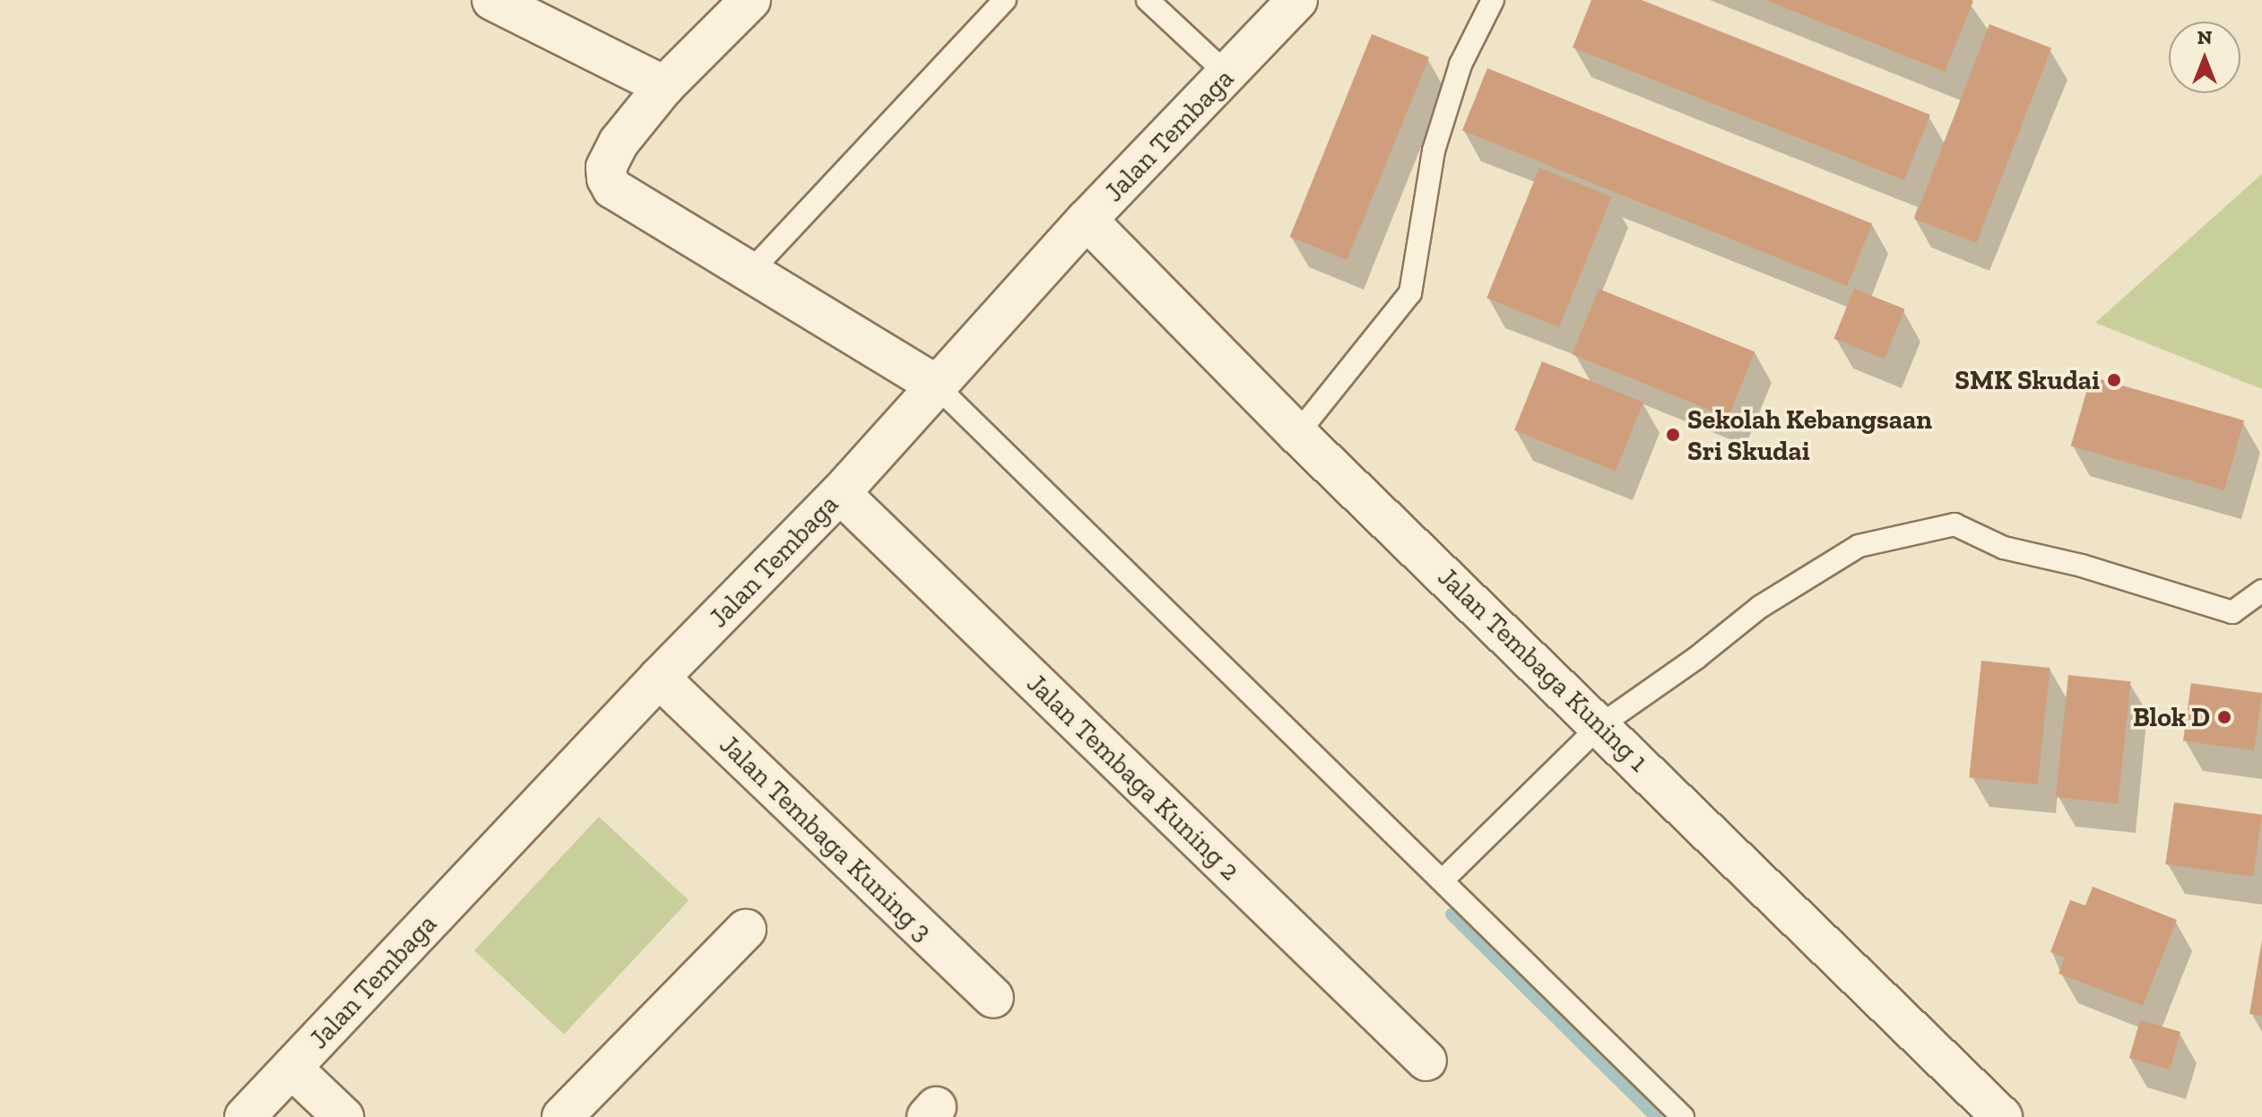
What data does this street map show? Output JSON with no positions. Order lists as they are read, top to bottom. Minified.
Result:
{"streets":{"street":["Jalan Tembaga","Jalan Tembaga Kuning 1","Jalan Tembaga Kuning 2","Jalan Tembaga Kuning 3"]},"crossings":[["Jalan Tembaga","Jalan Tembaga Kuning 1"],["Jalan Tembaga","Jalan Tembaga Kuning 2"],["Jalan Tembaga","Jalan Tembaga Kuning 3"]],"places":["SMK Skudai","Sekolah Kebangsaan Sri Skudai","Blok D"],"north":"top"}
